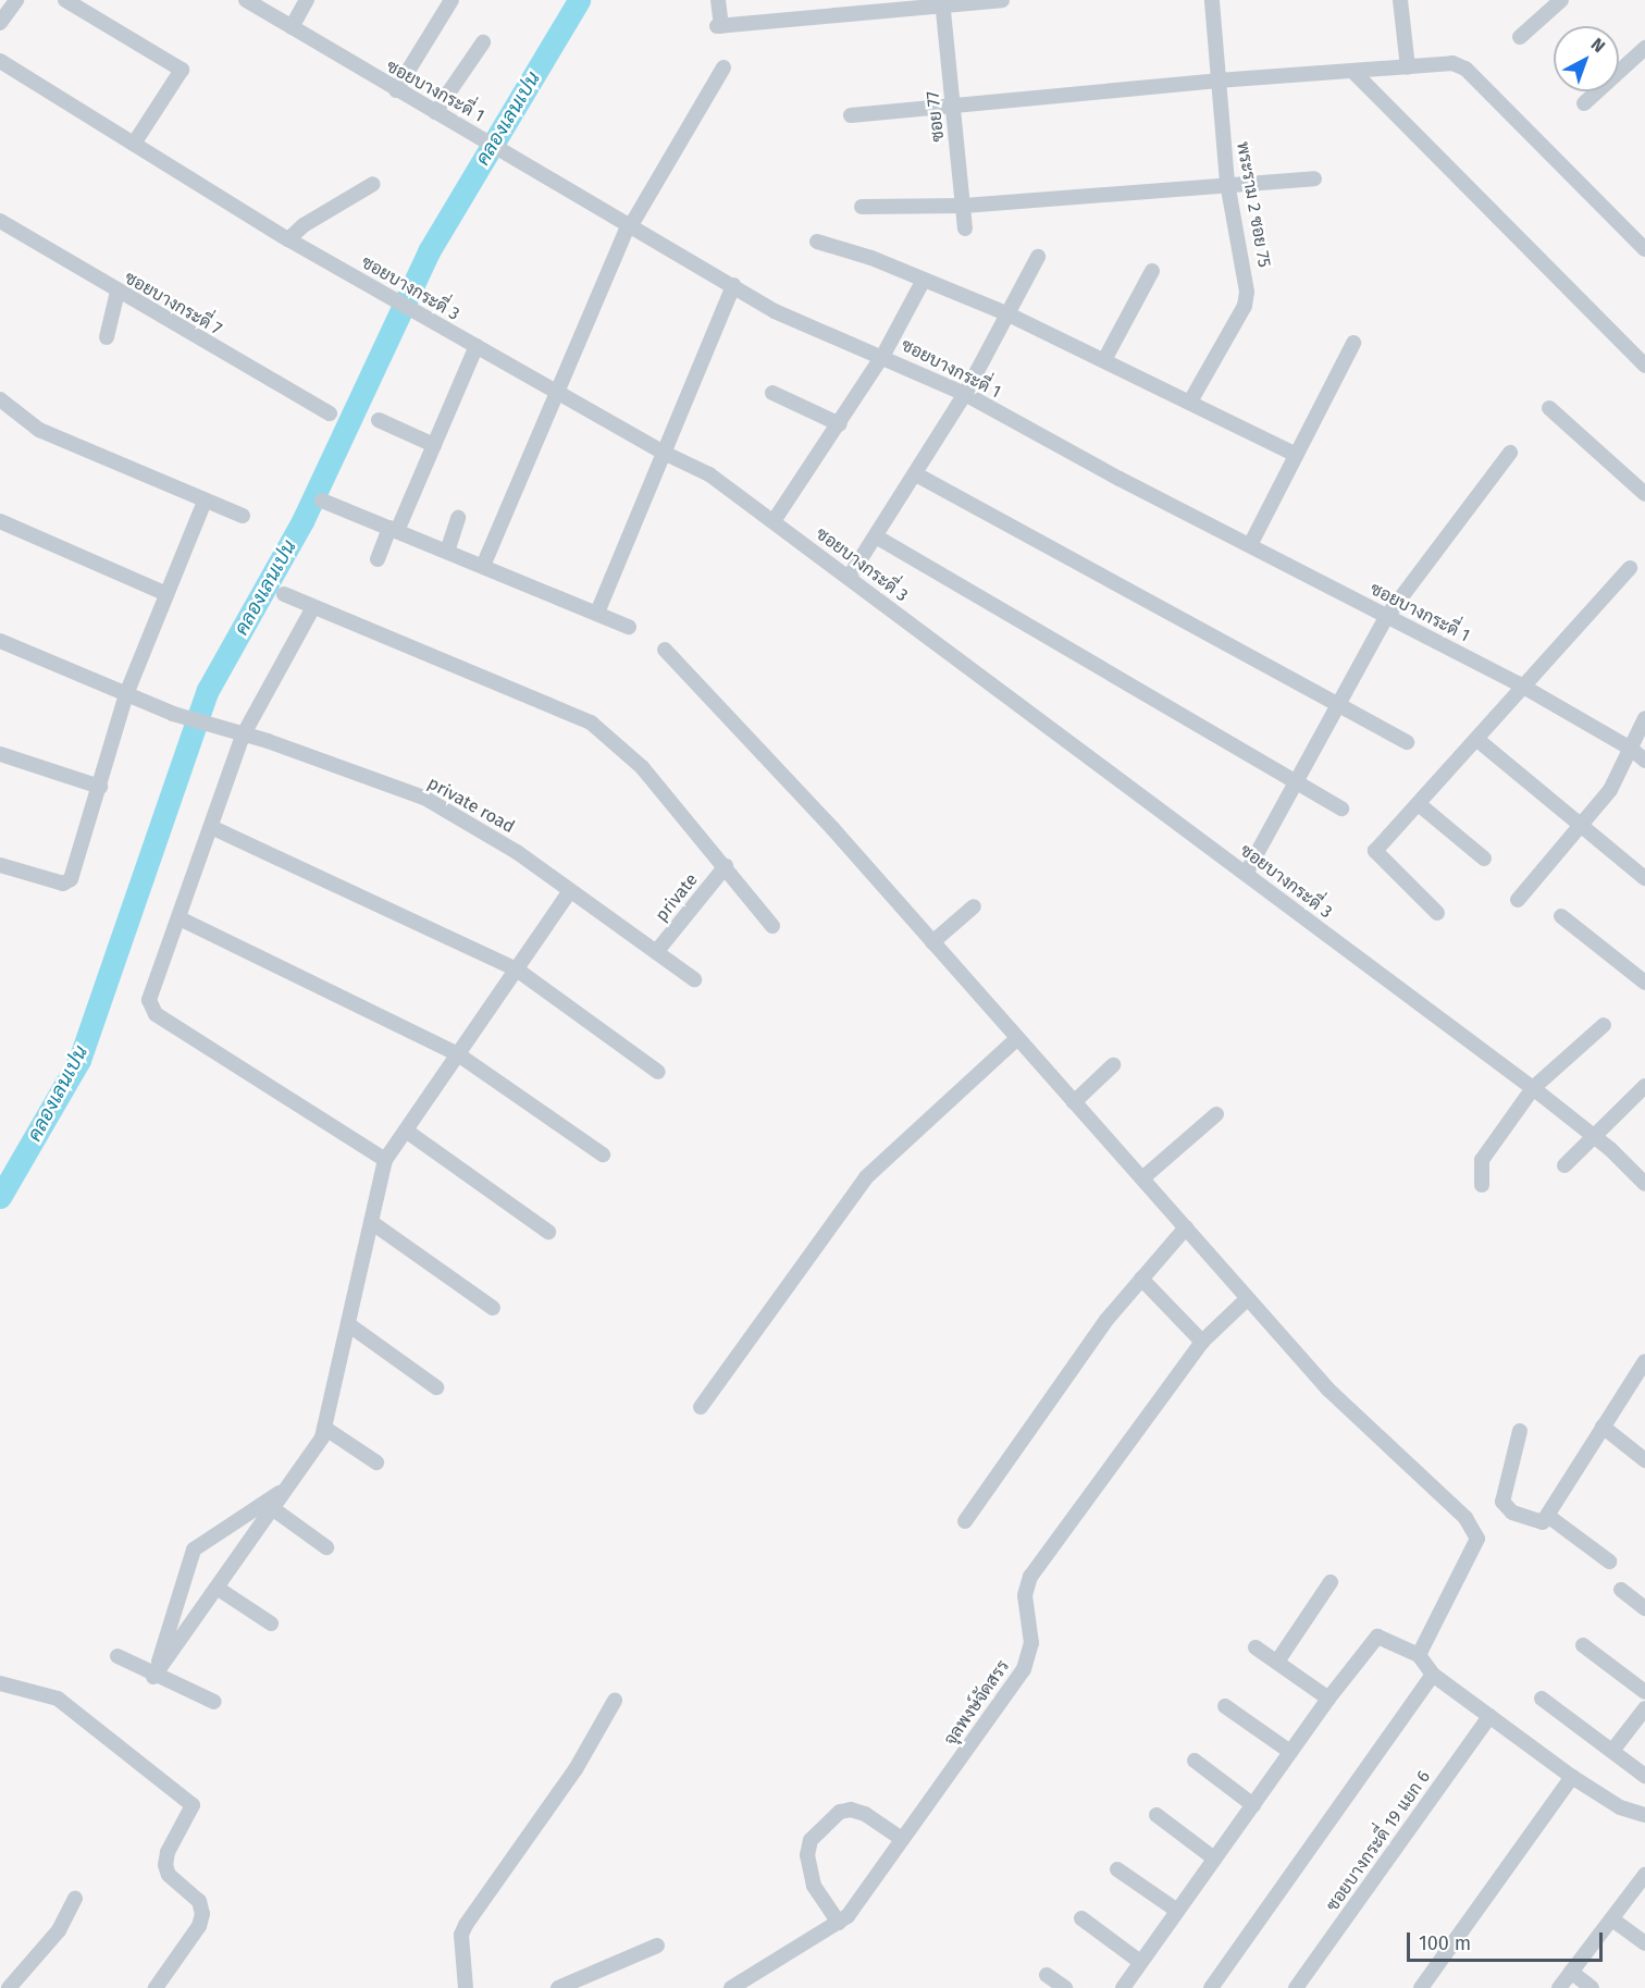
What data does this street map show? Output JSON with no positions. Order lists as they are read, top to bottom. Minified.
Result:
{"streets":{"street":["ซอยบางกระดี่ 1","ซอย 77","พระราม 2 ซอย 75","ซอยบางกระดี่ 3","ซอยบางกระดี่ 7","private road","private","จุลพงษ์จัดสรร","ซอยบางกระดี่ 19 แยก 6"]},"crossings":[["private road","private"]],"water":["คลองเลนเปน"],"scale_bar":"100 m","north":"top right"}
